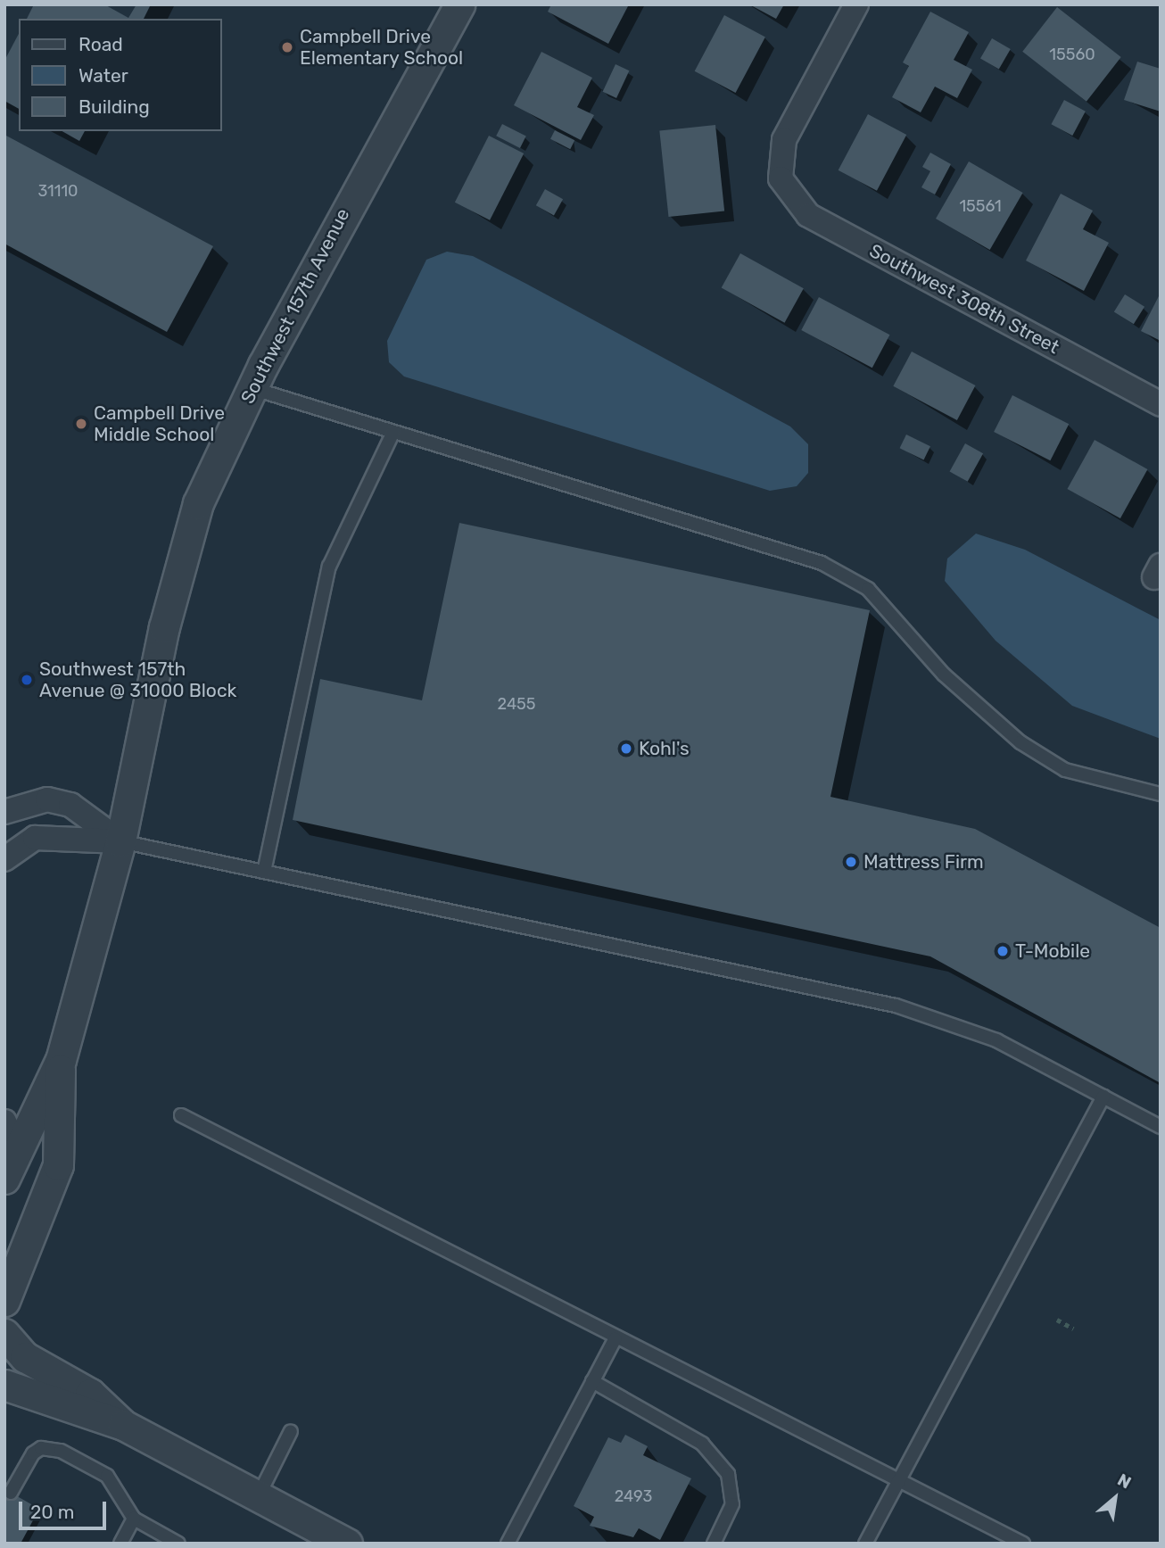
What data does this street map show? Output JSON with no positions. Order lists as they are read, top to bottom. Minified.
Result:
{"streets":{"street":["Southwest 308th Street","Southwest 157th Avenue"]},"places":["Campbell Drive Elementary School","Campbell Drive Middle School","Southwest 157th Avenue @ 31000 Block","Kohl's","Mattress Firm","T-Mobile"],"house_numbers":["15560","31110","15561","2455","2493"],"legend":["Road","Water","Building"],"scale_bar":"20 m","north":"top right"}
